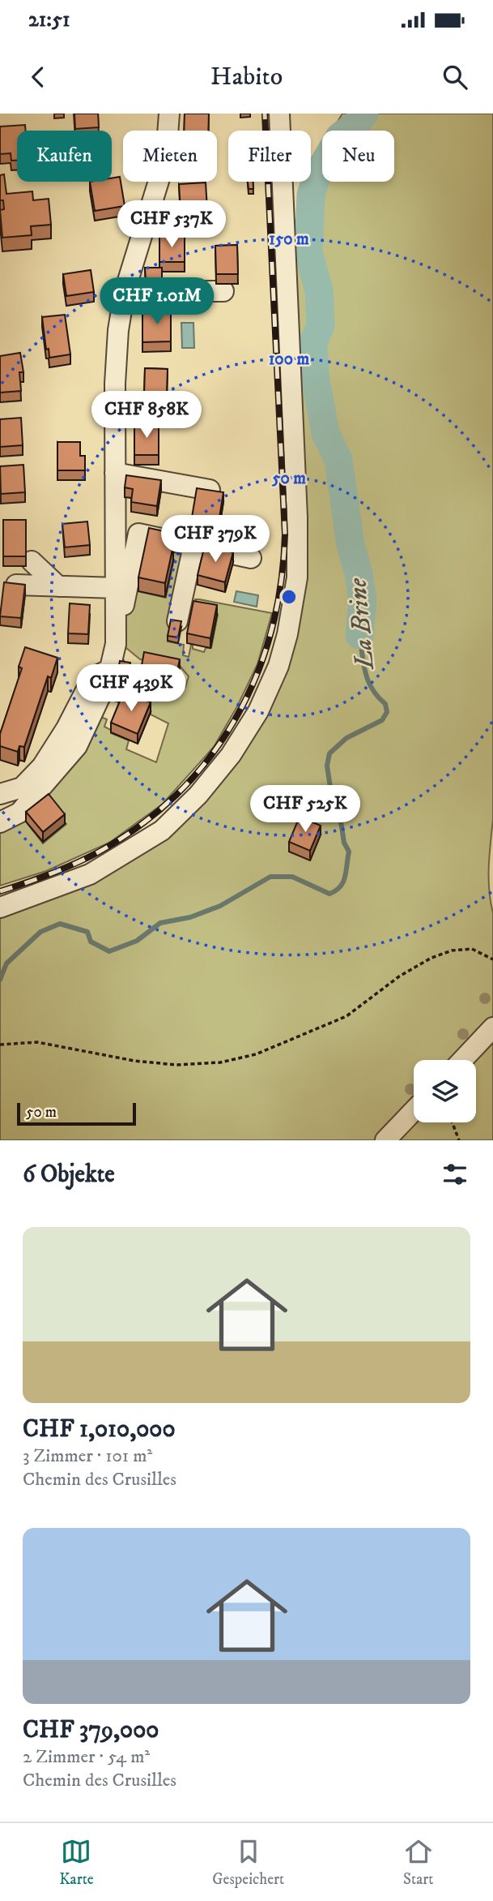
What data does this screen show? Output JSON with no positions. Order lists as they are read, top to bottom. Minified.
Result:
{"water":["La Brine"],"scale_bar":"50 m","page":{"status":"21:51","header":"Habito","chip":["Kaufen","Mieten","Filter","Neu"],"price":["CHF 537K","CHF 1.01M","CHF 858K","CHF 379K","CHF 439K","CHF 525K"],"scale":"50 m","heading":"6 Objekte","list":[{"name":"CHF 1,010,000","note":"3 Zimmer · 101 m² · Chemin des Crusilles"},{"name":"CHF 379,000","note":"2 Zimmer · 54 m² · Chemin des Crusilles"}],"tabs":["Karte","Gespeichert","Start"]},"rings":["150 m","100 m","50 m"]}
